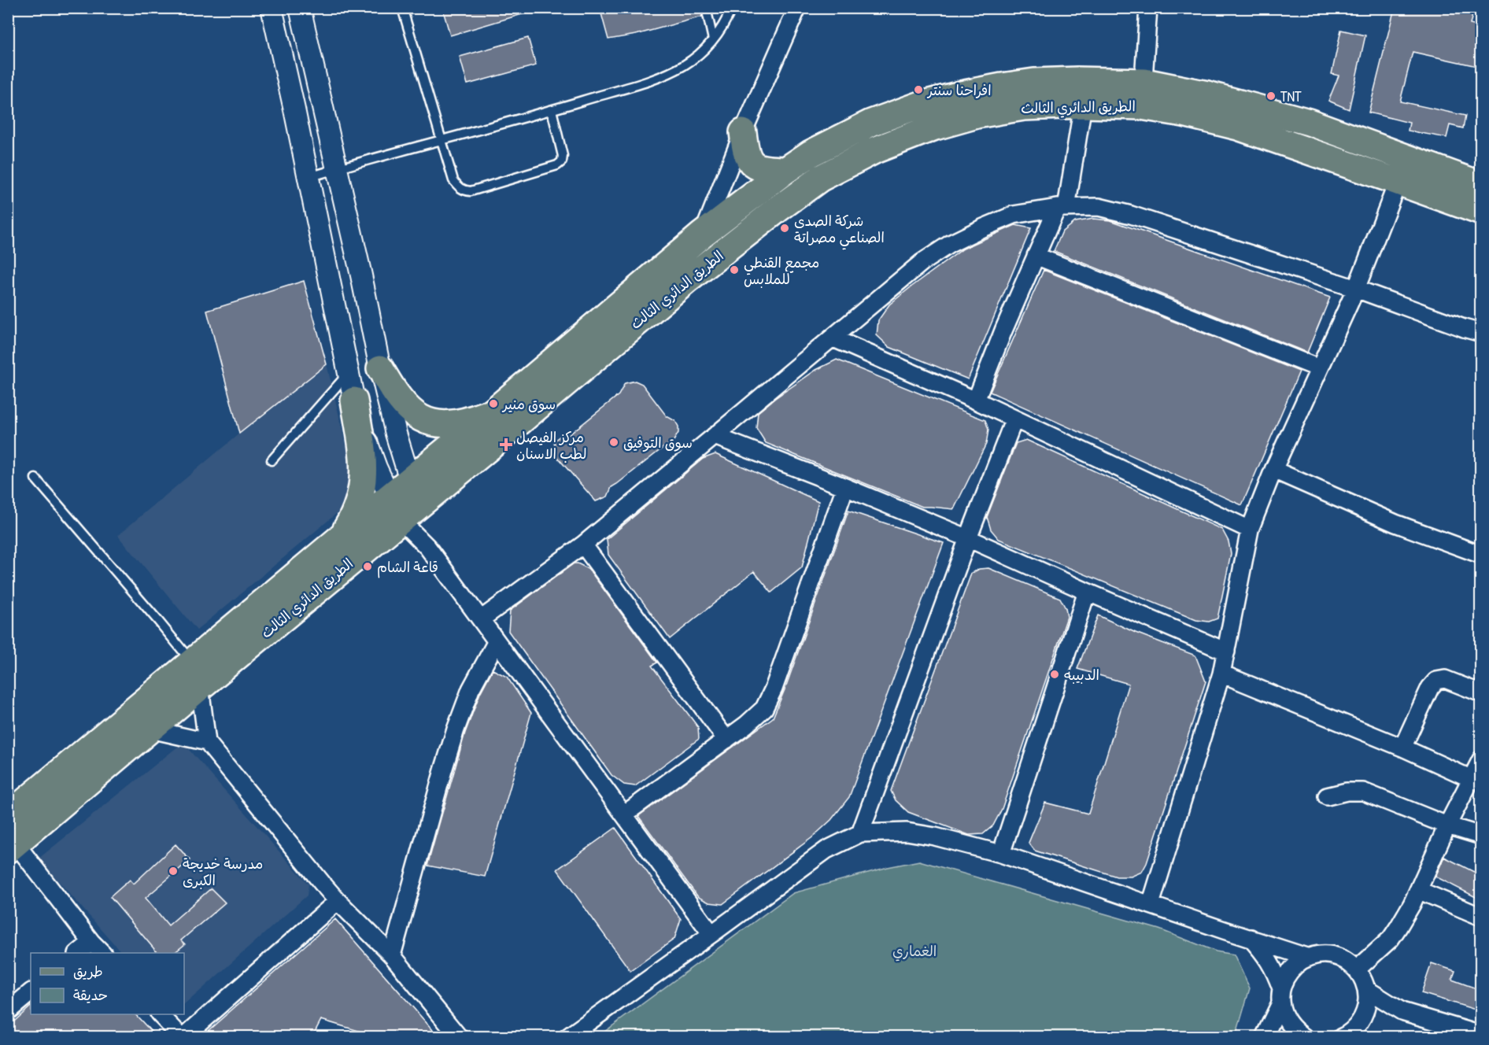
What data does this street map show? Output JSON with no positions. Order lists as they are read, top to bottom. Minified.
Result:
{"streets":{"main road":["الطريق الدائري الثالث"]},"parks":["الغماري"],"places":{"other":["افراحنا سنتر","TNT","شركة الصدى الصناعي مصراتة","مجمع القنطي للملابس","سوق منير","سوق التوفيق","قاعة الشام","الدبيبه","مدرسة خديجة الكبرى"],"health":["مركز الفيصل لطب الاسنان"]},"legend":["طريق","حديقة"]}
